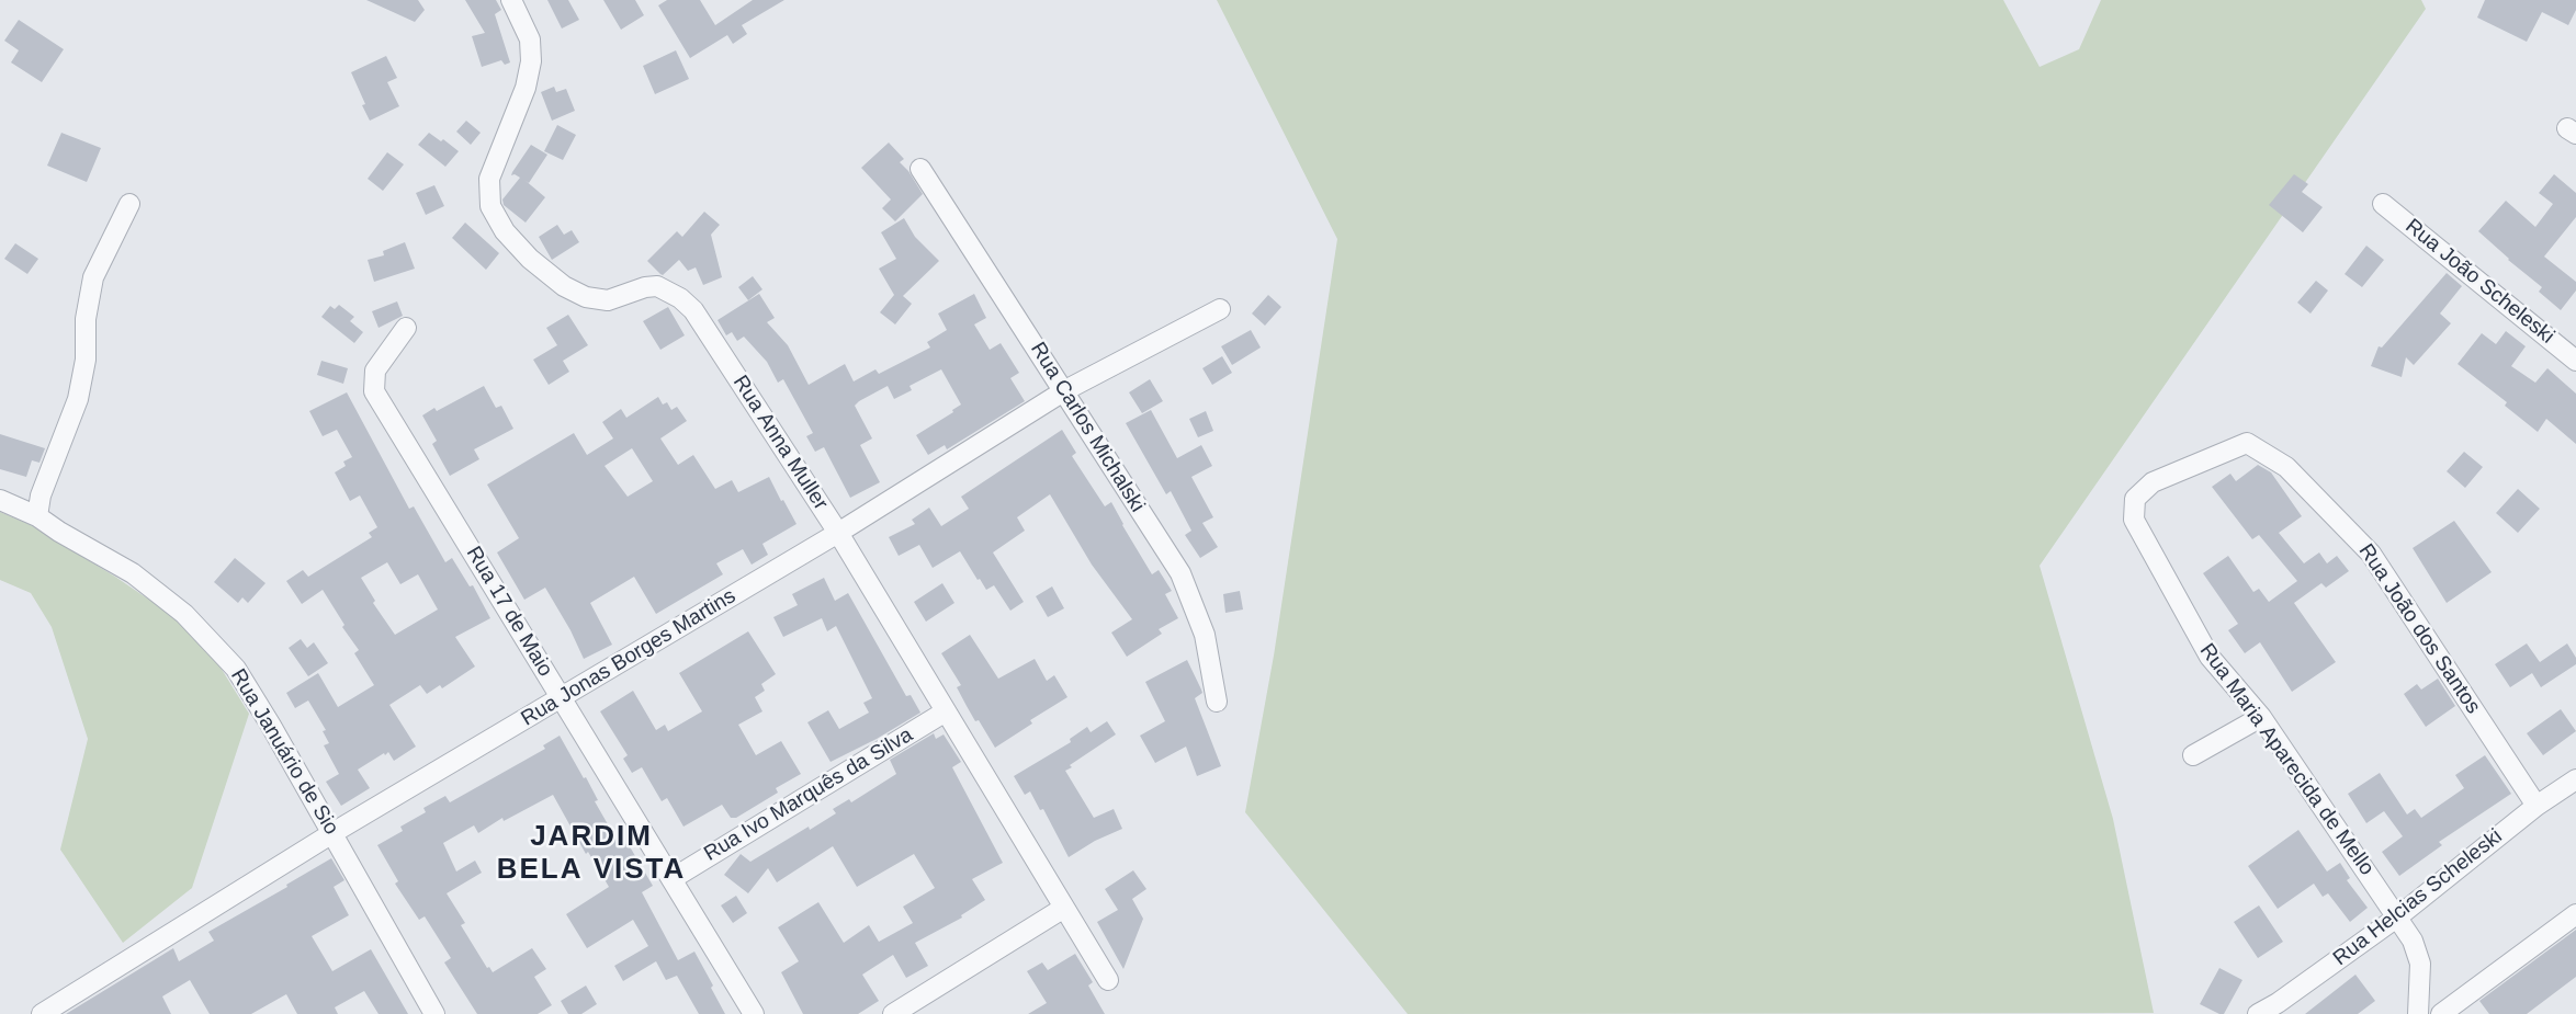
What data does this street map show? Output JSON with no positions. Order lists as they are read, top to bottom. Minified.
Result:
{"streets":{"street":["Rua João Scheleski","Rua Carlos Michalski","Rua Anna Muller","Rua 17 de Maio","Rua João dos Santos","Rua Jonas Borges Martins","Rua Januário de Sio","Rua Maria Aparecida de Mello","Rua Ivo Marquês da Silva","Rua Helcias Scheleski"]},"crossings":[["Rua Carlos Michalski","Rua Jonas Borges Martins"],["Rua Anna Muller","Rua Jonas Borges Martins"],["Rua Anna Muller","Rua Ivo Marquês da Silva"],["Rua 17 de Maio","Rua Jonas Borges Martins"],["Rua 17 de Maio","Rua Ivo Marquês da Silva"],["Rua João dos Santos","Rua Maria Aparecida de Mello"],["Rua João dos Santos","Rua Helcias Scheleski"],["Rua Jonas Borges Martins","Rua Januário de Sio"],["Rua Maria Aparecida de Mello","Rua Helcias Scheleski"]],"districts":["JARDIM BELA VISTA"]}
